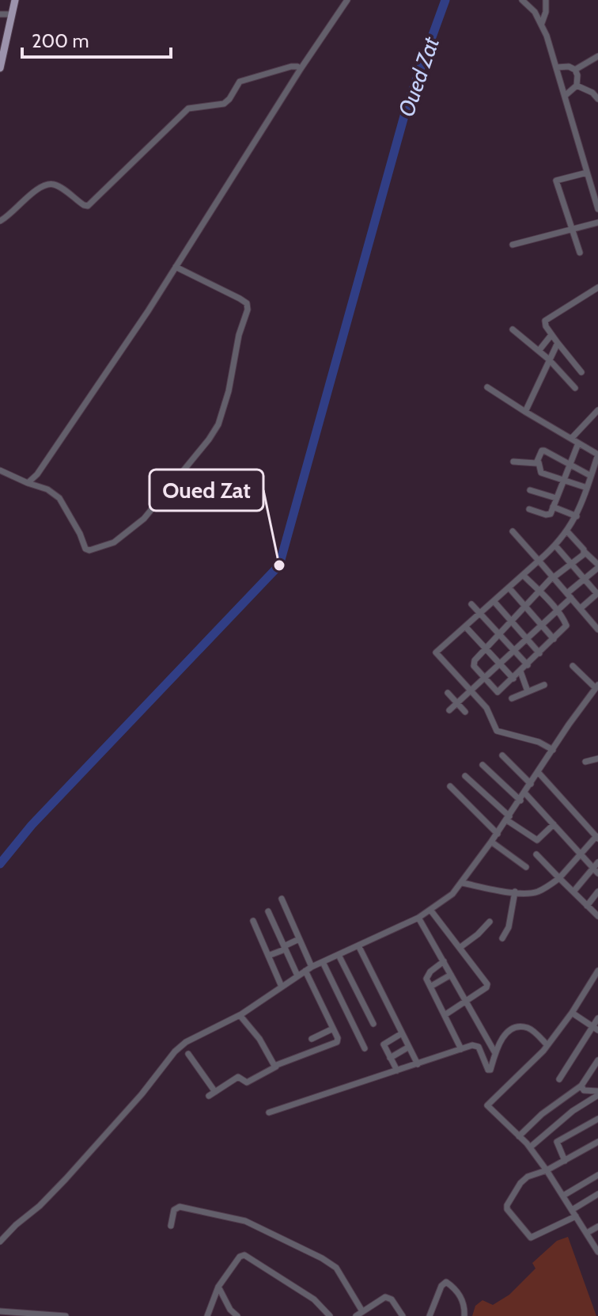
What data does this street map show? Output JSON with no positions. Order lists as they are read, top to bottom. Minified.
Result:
{"water":["Oued Zat"],"places":["Oued Zat"],"scale_bar":"200 m"}
